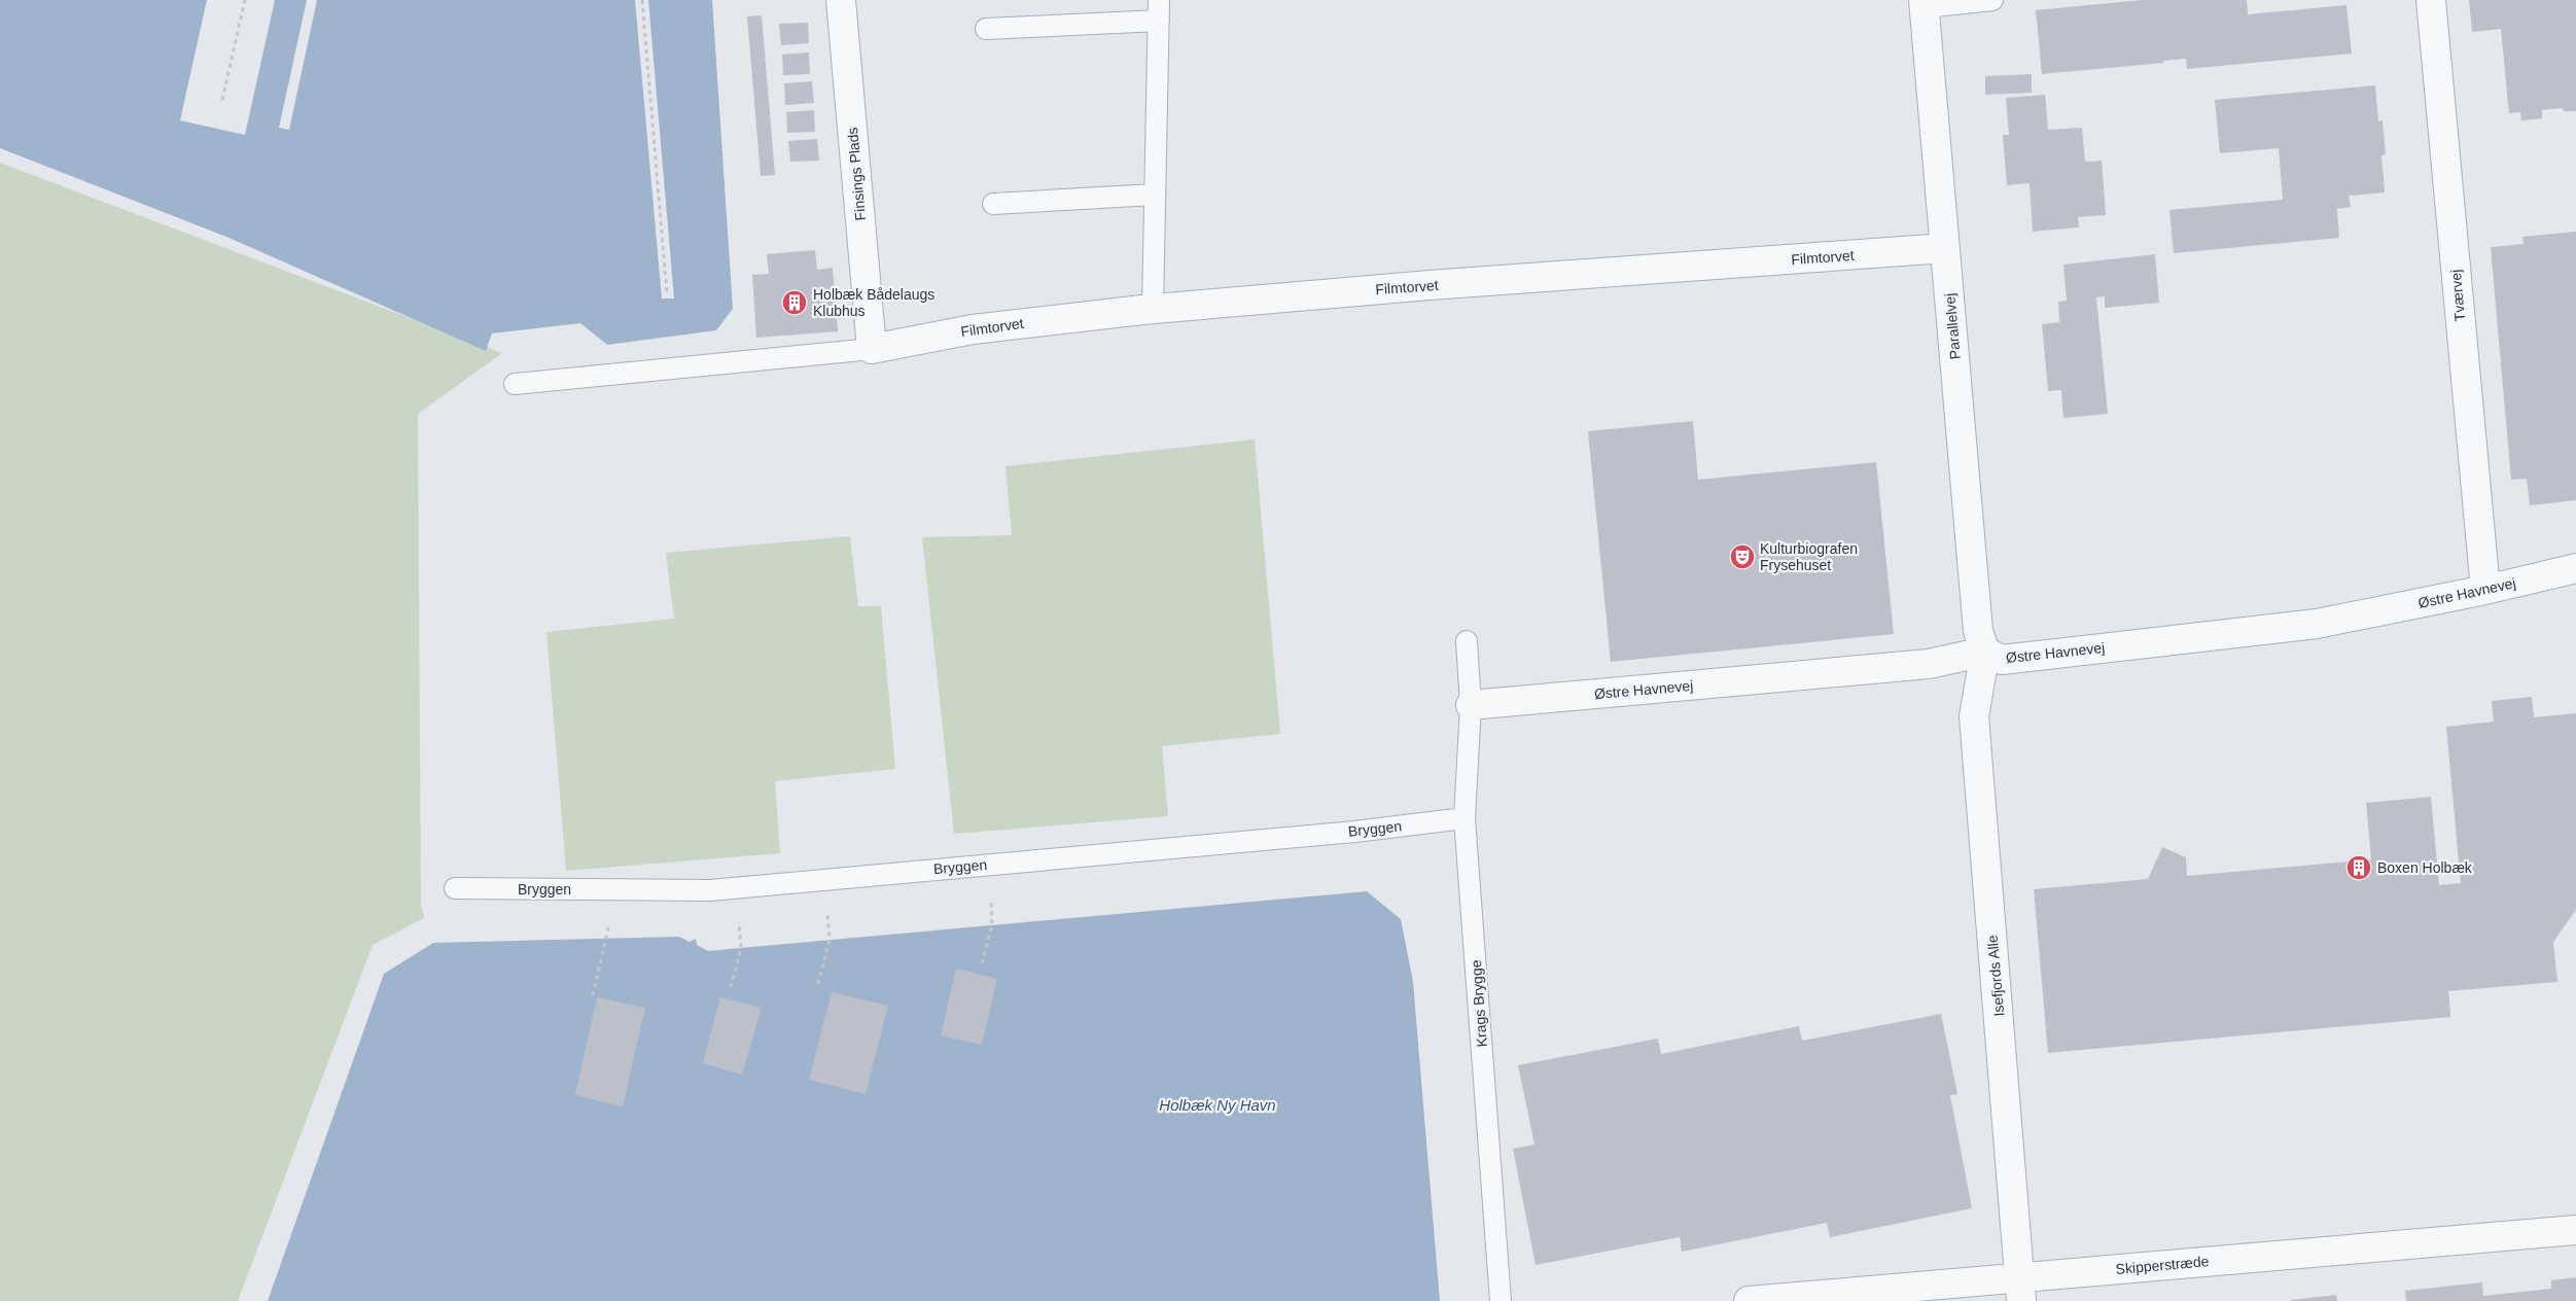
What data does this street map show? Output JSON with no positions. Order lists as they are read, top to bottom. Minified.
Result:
{"streets":{"street":["Finsings Plads","Filmtorvet","Tværvej","Parallelvej","Østre Havnevej","Isefjords Alle","Skipperstræde"],"lane":["Bryggen","Krags Brygge"]},"crossings":[["Finsings Plads","Filmtorvet"],["Filmtorvet","Parallelvej"],["Tværvej","Østre Havnevej"],["Parallelvej","Østre Havnevej"],["Parallelvej","Isefjords Alle"],["Østre Havnevej","Isefjords Alle"],["Østre Havnevej","Krags Brygge"],["Bryggen","Krags Brygge"],["Isefjords Alle","Skipperstræde"]],"water":["Holbæk Ny Havn"],"places":{"building":["Holbæk Bådelaugs Klubhus","Boxen Holbæk"],"theatre":["Kulturbiografen Frysehuset"]}}
